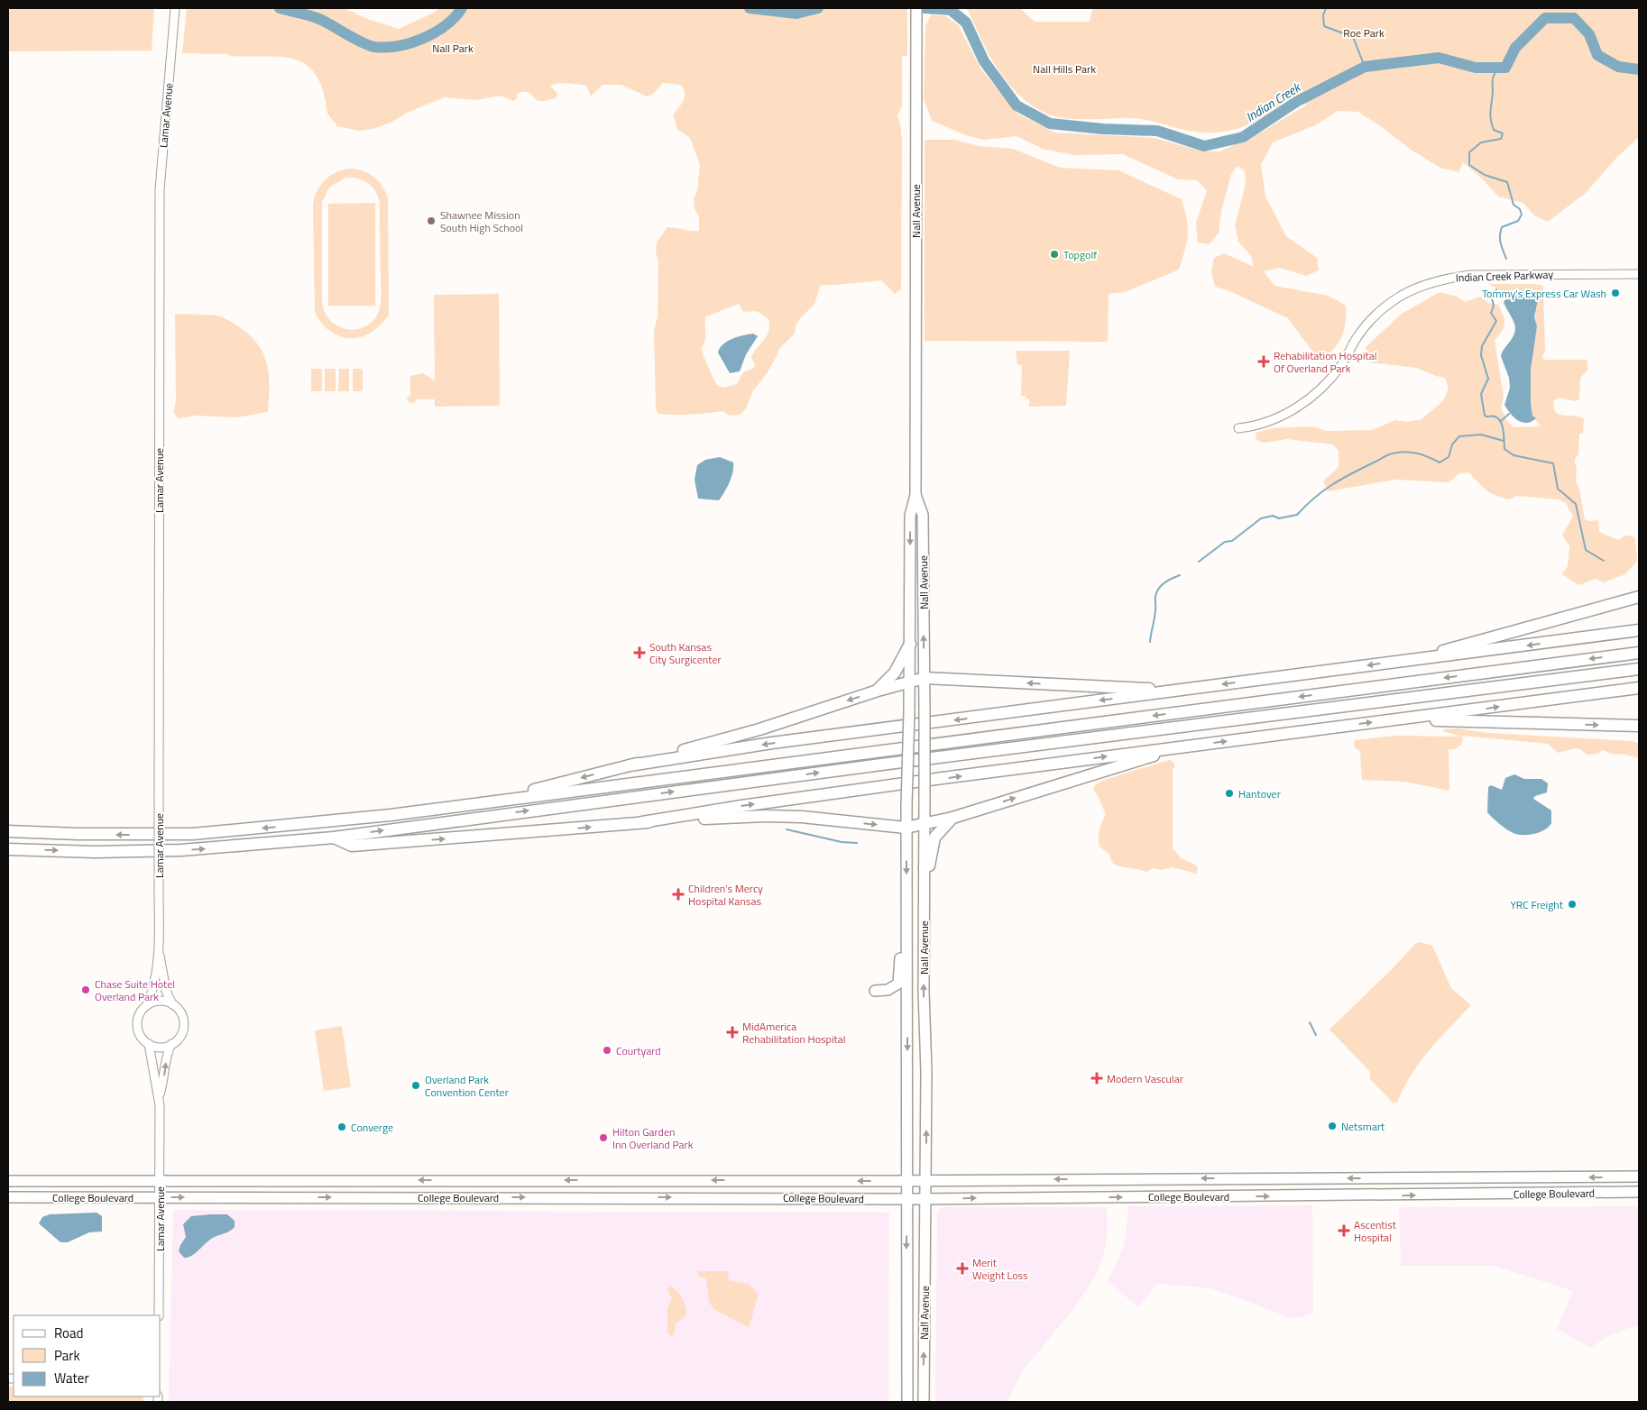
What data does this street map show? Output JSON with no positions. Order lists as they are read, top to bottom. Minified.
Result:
{"streets":{"main road":["Nall Avenue","College Boulevard"],"street":["Lamar Avenue","Indian Creek Parkway"]},"crossings":[["Lamar Avenue","College Boulevard"],["Nall Avenue","College Boulevard"]],"water":["Indian Creek"],"parks":["Roe Park","Nall Park","Nall Hills Park"],"places":{"other":["Shawnee Mission South High School","Topgolf","Tommy's Express Car Wash","Hantover","YRC Freight","Chase Suite Hotel Overland Park","Courtyard","Overland Park Convention Center","Netsmart","Converge","Hilton Garden Inn Overland Park"],"health":["Rehabilitation Hospital Of Overland Park","South Kansas City Surgicenter","Children's Mercy Hospital Kansas","MidAmerica Rehabilitation Hospital","Modern Vascular","Ascentist Hospital","Merit Weight Loss"]},"legend":["Road","Park","Water"]}
